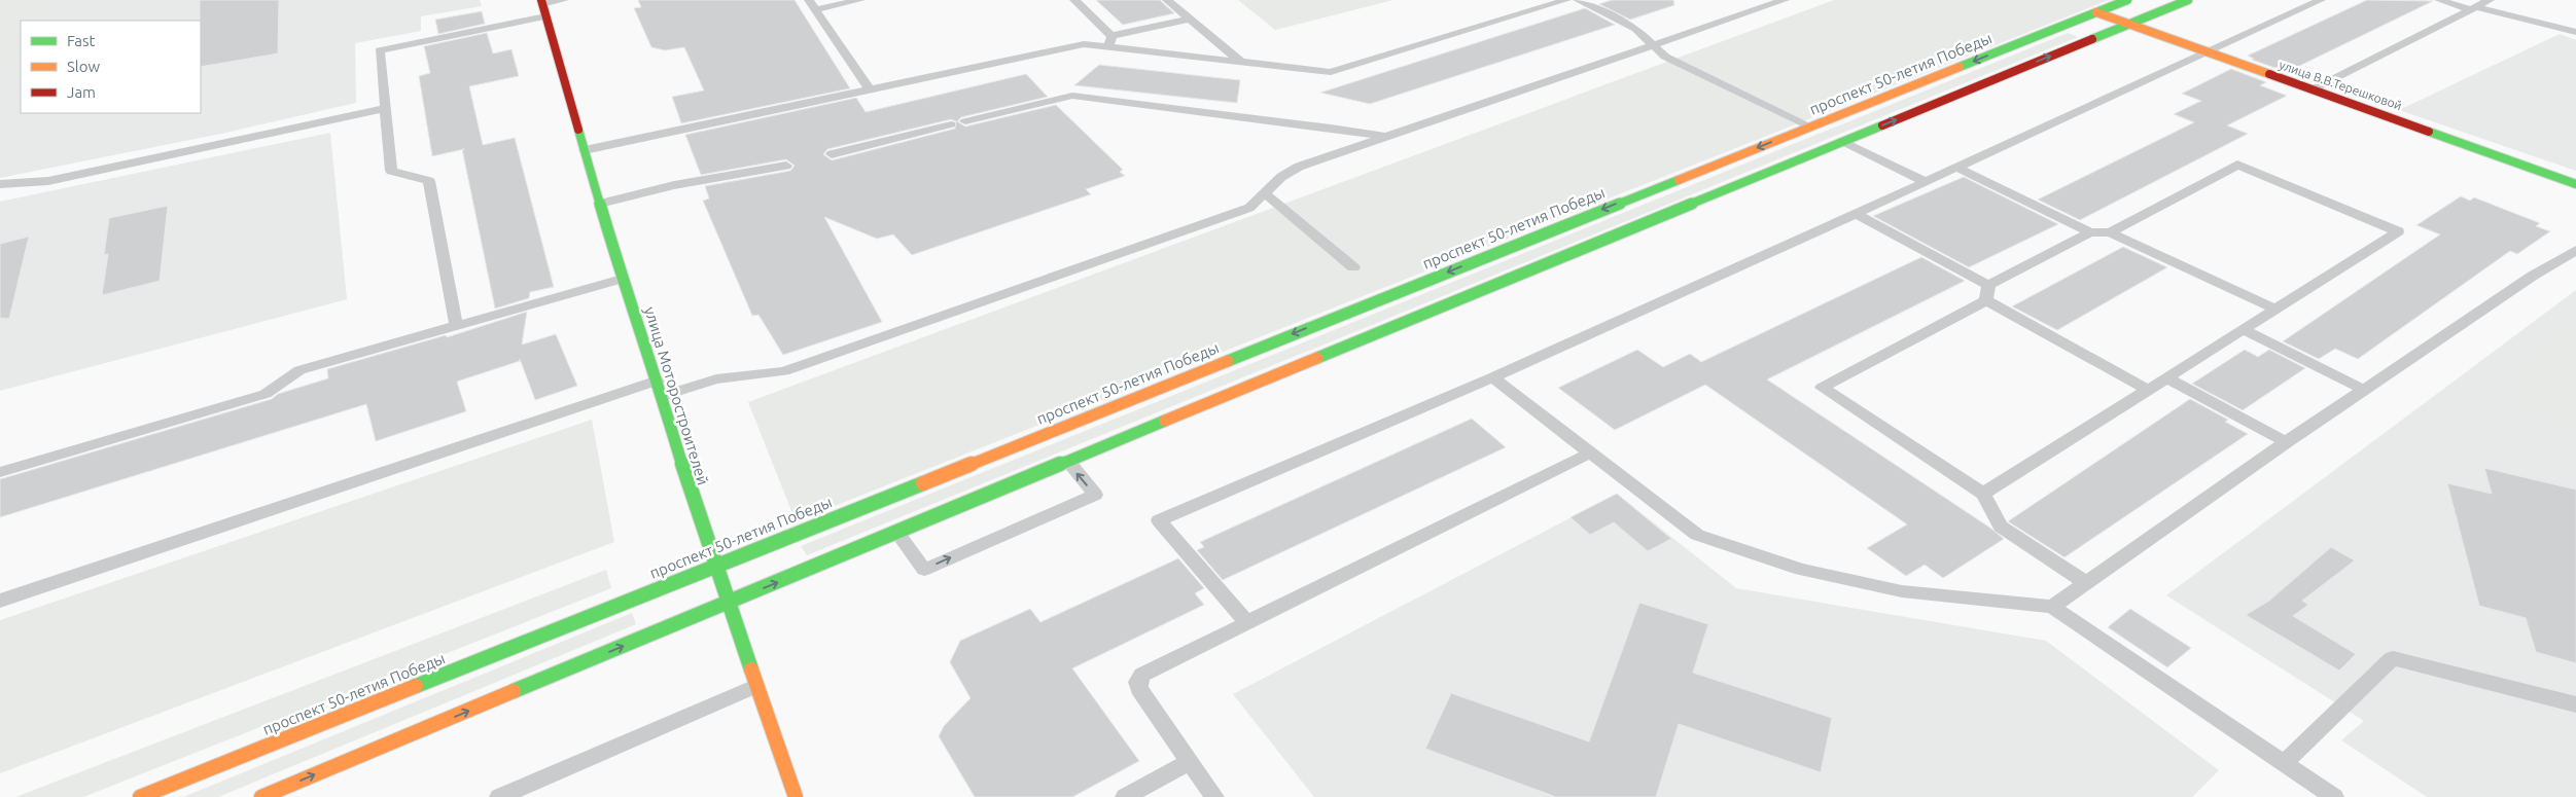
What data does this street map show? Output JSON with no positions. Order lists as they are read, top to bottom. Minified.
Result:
{"streets":{"main road":["проспект 50-летия Победы","улица В.В.Терешковой","улица Моторостроителей"]},"crossings":[["проспект 50-летия Победы","улица В.В.Терешковой"],["проспект 50-летия Победы","улица Моторостроителей"]],"legend":["Fast","Slow","Jam"]}
